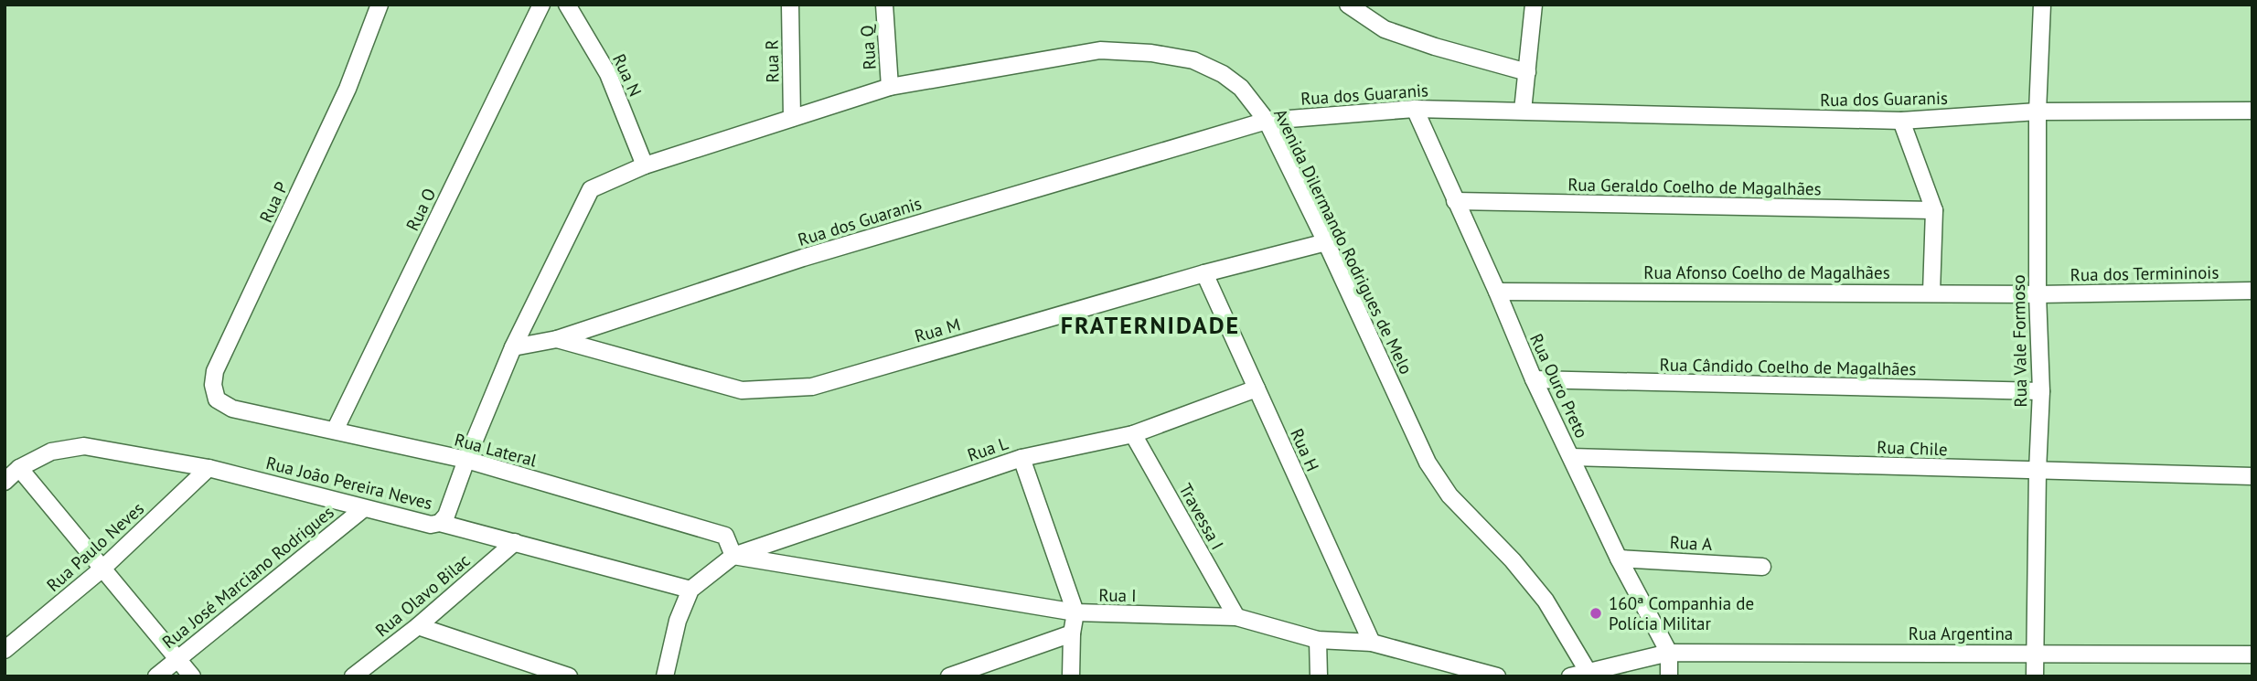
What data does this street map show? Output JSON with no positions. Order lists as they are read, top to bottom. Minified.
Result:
{"streets":{"street":["Rua Q","Rua R","Rua N","Rua dos Guaranis","Rua Geraldo Coelho de Magalhães","Rua P","Rua O","Avenida Dilermando Rodrigues de Melo","Rua Afonso Coelho de Magalhães","Rua dos Termininois","Rua M","Rua Vale Formoso","Rua Cândido Coelho de Magalhães","Rua Ouro Preto","Rua Chile","Rua L","Rua Lateral","Rua H","Rua João Pereira Neves","Travessa I","Rua A","Rua Paulo Neves","Rua José Marciano Rodrigues","Rua Olavo Bilac","Rua I","Rua Argentina"]},"crossings":[["Rua Q","Avenida Dilermando Rodrigues de Melo"],["Rua R","Avenida Dilermando Rodrigues de Melo"],["Rua N","Avenida Dilermando Rodrigues de Melo"],["Rua dos Guaranis","Avenida Dilermando Rodrigues de Melo"],["Rua dos Guaranis","Rua M"],["Rua dos Guaranis","Rua Vale Formoso"],["Rua dos Guaranis","Rua Ouro Preto"],["Rua Geraldo Coelho de Magalhães","Rua Ouro Preto"],["Rua P","Rua Lateral"],["Rua O","Rua Lateral"],["Avenida Dilermando Rodrigues de Melo","Rua M"],["Avenida Dilermando Rodrigues de Melo","Rua Lateral"],["Avenida Dilermando Rodrigues de Melo","Rua João Pereira Neves"],["Rua Afonso Coelho de Magalhães","Rua dos Termininois"],["Rua Afonso Coelho de Magalhães","Rua Vale Formoso"],["Rua Afonso Coelho de Magalhães","Rua Ouro Preto"],["Rua dos Termininois","Rua Vale Formoso"],["Rua M","Rua H"],["Rua Vale Formoso","Rua Cândido Coelho de Magalhães"],["Rua Vale Formoso","Rua Chile"],["Rua Vale Formoso","Rua Argentina"],["Rua Cândido Coelho de Magalhães","Rua Ouro Preto"],["Rua Ouro Preto","Rua Chile"],["Rua Ouro Preto","Rua A"],["Rua Ouro Preto","Rua Argentina"],["Rua L","Rua Lateral"],["Rua L","Rua H"],["Rua L","Rua João Pereira Neves"],["Rua L","Travessa I"],["Rua L","Rua I"],["Rua Lateral","Rua I"],["Rua H","Rua I"],["Rua João Pereira Neves","Rua Paulo Neves"],["Rua João Pereira Neves","Rua José Marciano Rodrigues"],["Rua João Pereira Neves","Rua Olavo Bilac"],["Travessa I","Rua I"]],"districts":["FRATERNIDADE"],"places":["160ª Companhia de Polícia Militar"]}
